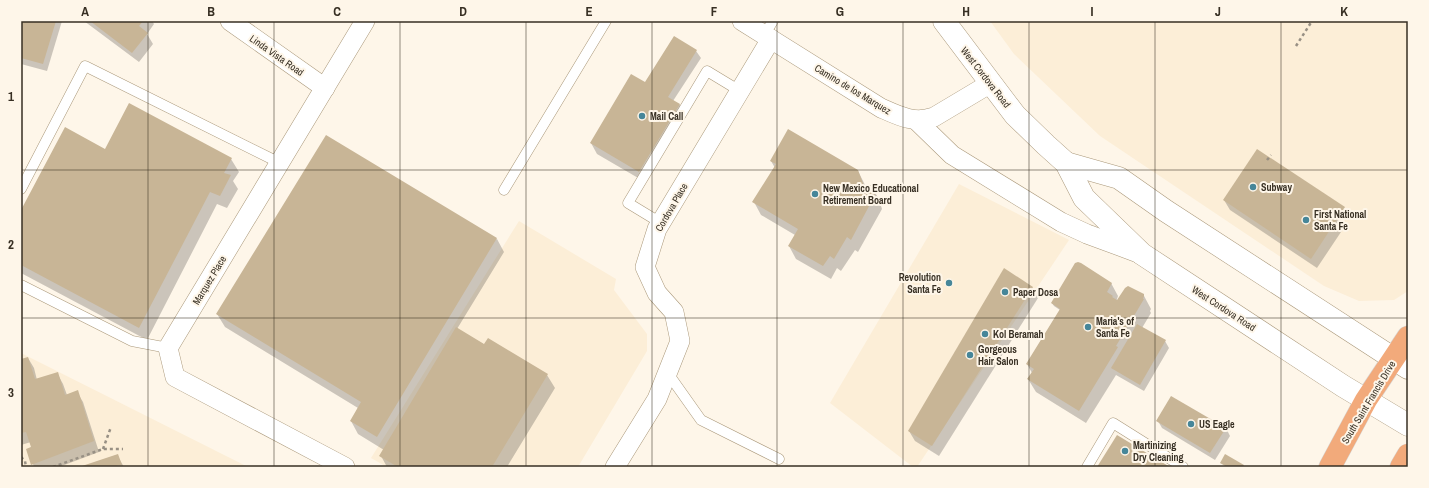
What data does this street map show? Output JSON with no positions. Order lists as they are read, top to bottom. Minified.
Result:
{"streets":{"highway":["South Saint Francis Drive"],"street":["Linda Vista Road","West Cordova Road","Camino de los Marquez","Cordova Place","Marquez Place"]},"crossings":[["Linda Vista Road","Marquez Place"],["West Cordova Road","Camino de los Marquez"],["West Cordova Road","South Saint Francis Drive"],["Camino de los Marquez","Cordova Place"]],"places":["Mail Call","Subway","New Mexico Educational Retirement Board","First National Santa Fe","Revolution Santa Fe","Paper Dosa","Maria's of Santa Fe","Kol Beramah","Gorgeous Hair Salon","US Eagle","Martinizing Dry Cleaning"],"grid":{"columns":["A","B","C","D","E","F","G","H","I","J","K"],"rows":["1","2","3"]}}
